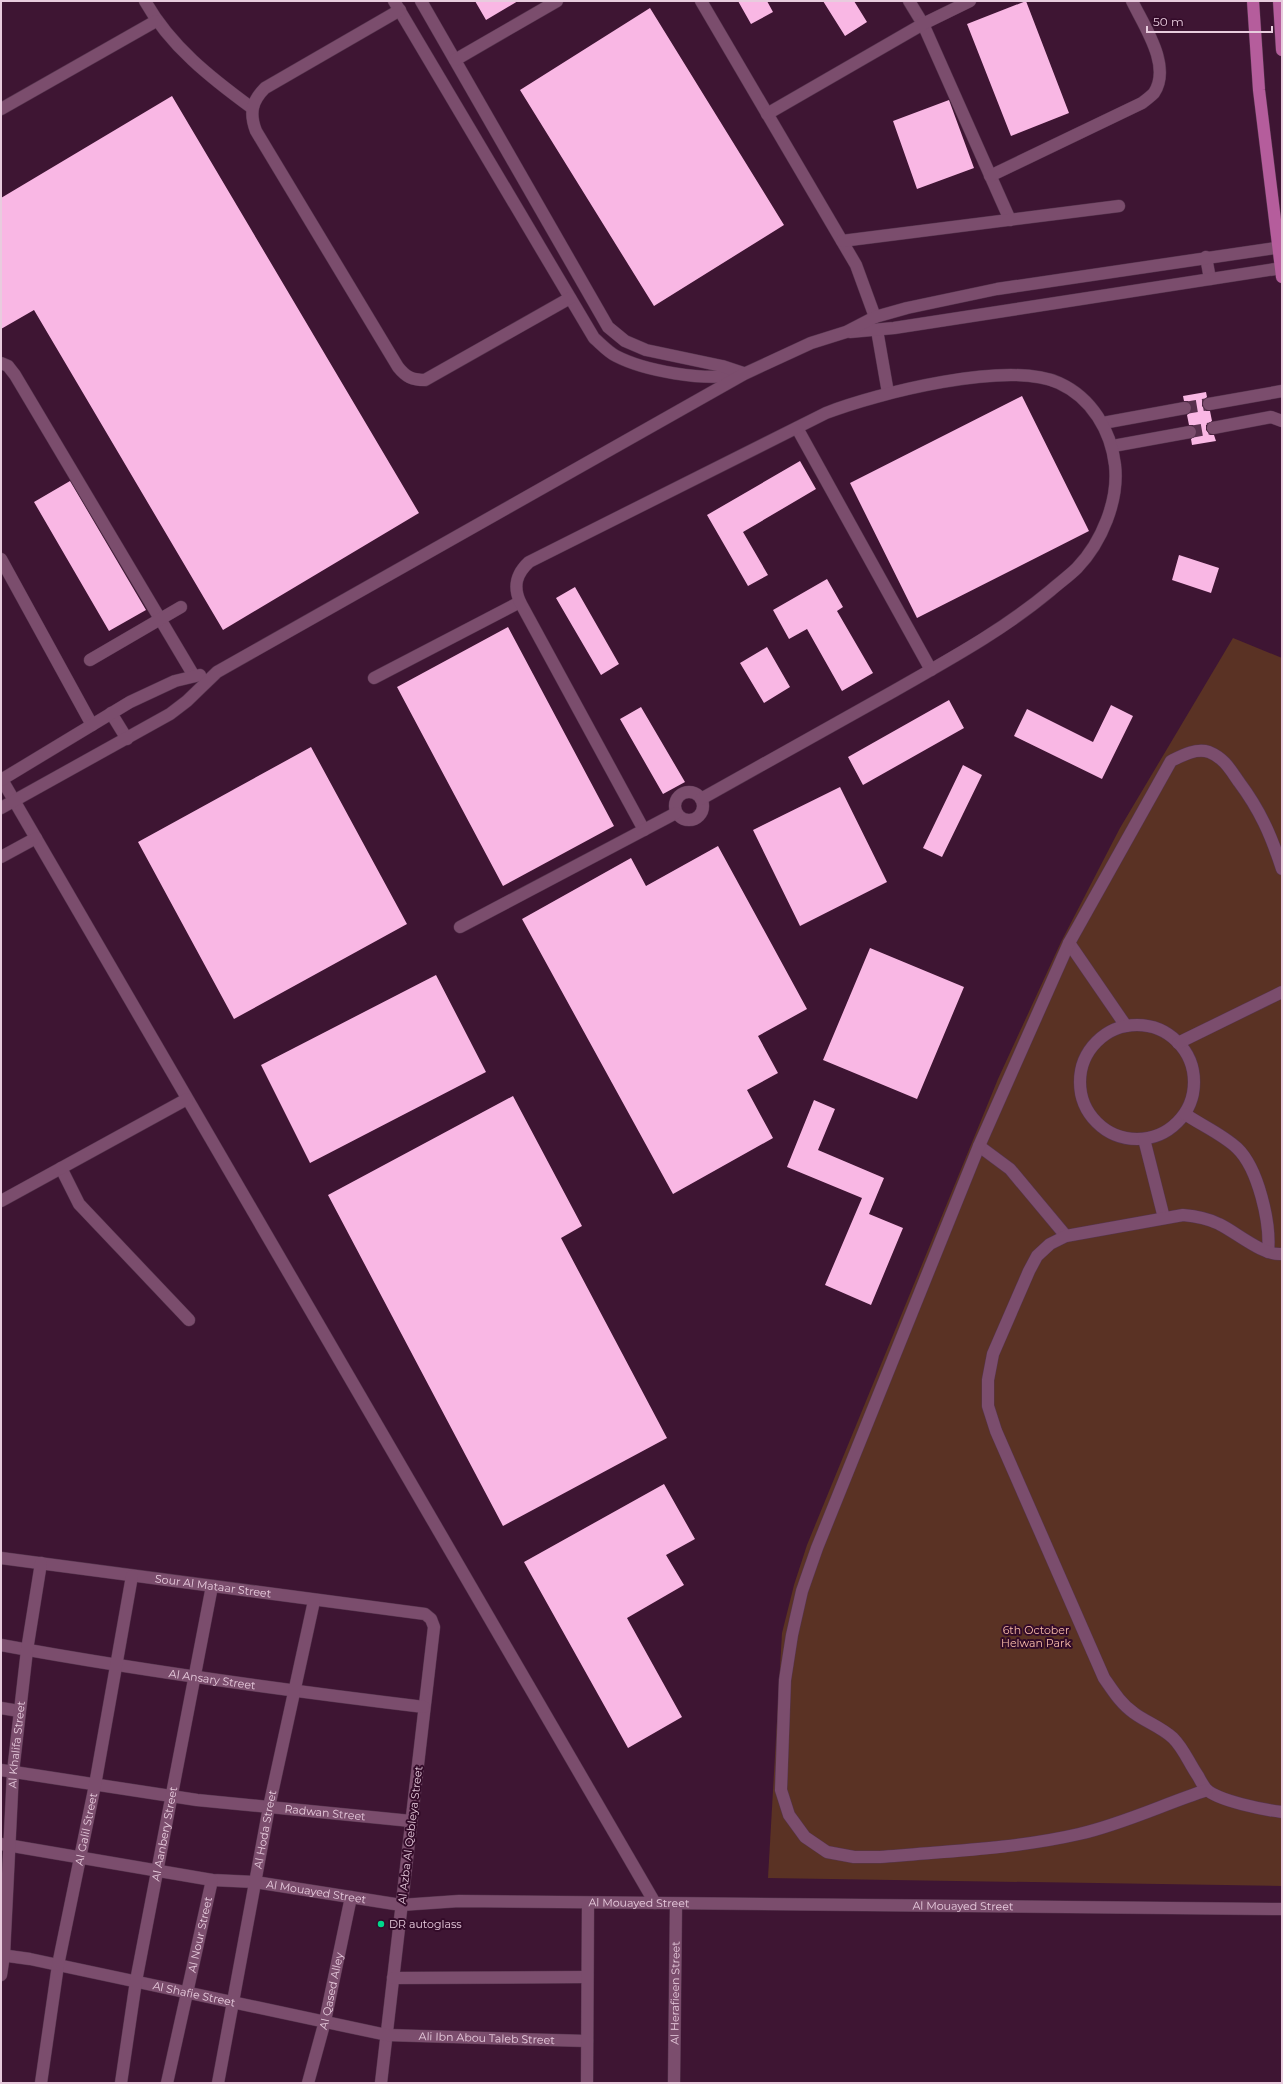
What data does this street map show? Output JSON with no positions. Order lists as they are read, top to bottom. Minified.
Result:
{"streets":{"street":["Sour Al Mataar Street","Al Ansary Street","Al Khalifa Street","Radwan Street","Al Galil Street","Al Hoda Street","Al Aanbery Street","Al Azba Al Qebleya Street","Al Mouayed Street","Al Nour Street","Al Qased Alley","Al Herafieen Street","Al Shafie Street","Ali Ibn Abou Taleb Street"]},"crossings":[["Sour Al Mataar Street","Al Khalifa Street"],["Sour Al Mataar Street","Al Galil Street"],["Sour Al Mataar Street","Al Hoda Street"],["Sour Al Mataar Street","Al Aanbery Street"],["Sour Al Mataar Street","Al Azba Al Qebleya Street"],["Al Ansary Street","Al Khalifa Street"],["Al Ansary Street","Al Galil Street"],["Al Ansary Street","Al Hoda Street"],["Al Ansary Street","Al Aanbery Street"],["Al Ansary Street","Al Azba Al Qebleya Street"],["Al Khalifa Street","Radwan Street"],["Al Khalifa Street","Al Mouayed Street"],["Al Khalifa Street","Al Shafie Street"],["Radwan Street","Al Galil Street"],["Radwan Street","Al Hoda Street"],["Radwan Street","Al Aanbery Street"],["Radwan Street","Al Azba Al Qebleya Street"],["Al Galil Street","Al Mouayed Street"],["Al Galil Street","Al Shafie Street"],["Al Hoda Street","Al Mouayed Street"],["Al Hoda Street","Al Shafie Street"],["Al Aanbery Street","Al Mouayed Street"],["Al Aanbery Street","Al Shafie Street"],["Al Azba Al Qebleya Street","Al Mouayed Street"],["Al Azba Al Qebleya Street","Al Shafie Street"],["Al Azba Al Qebleya Street","Ali Ibn Abou Taleb Street"],["Al Mouayed Street","Al Nour Street"],["Al Mouayed Street","Al Qased Alley"],["Al Mouayed Street","Al Herafieen Street"],["Al Nour Street","Al Shafie Street"],["Al Qased Alley","Al Shafie Street"],["Al Shafie Street","Ali Ibn Abou Taleb Street"]],"parks":["6th October Helwan Park"],"places":["DR autoglass"],"scale_bar":"50 m"}
